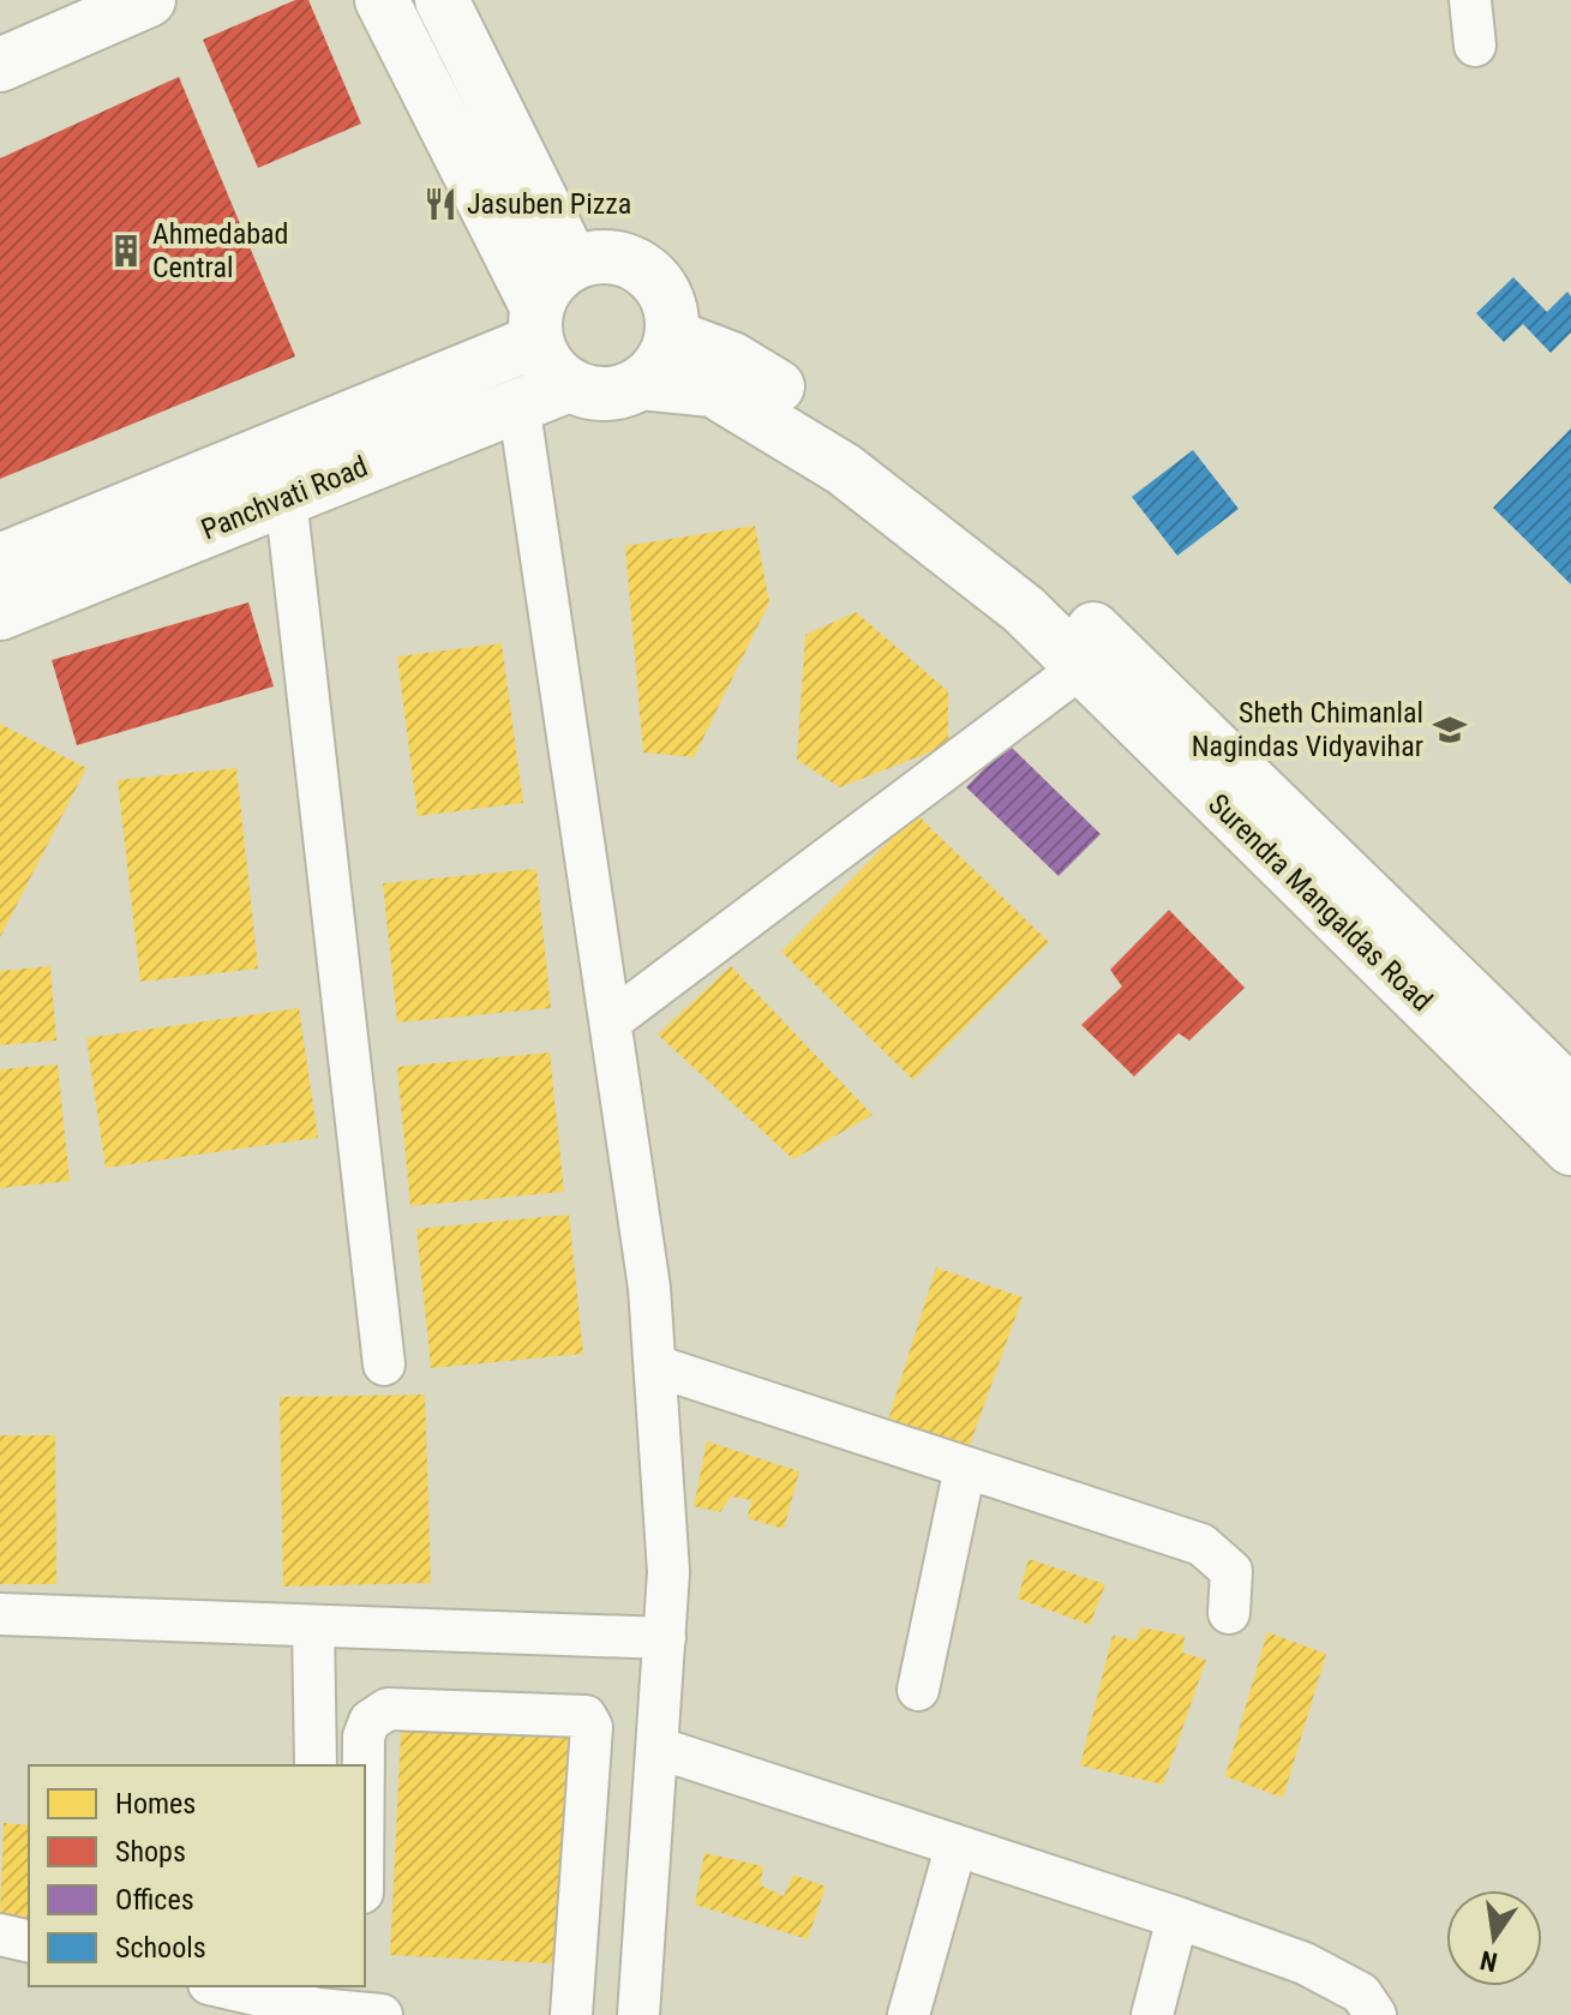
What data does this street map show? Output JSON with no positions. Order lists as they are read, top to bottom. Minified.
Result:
{"streets":{"main road":["Panchvati Road","Surendra Mangaldas Road"]},"crossings":[["Panchvati Road","Surendra Mangaldas Road"]],"places":{"restaurant":["Jasuben Pizza"],"building":["Ahmedabad Central"],"school or university":["Sheth Chimanlal Nagindas Vidyavihar"]},"legend":["Homes","Shops","Offices","Schools"],"north":"bottom"}
